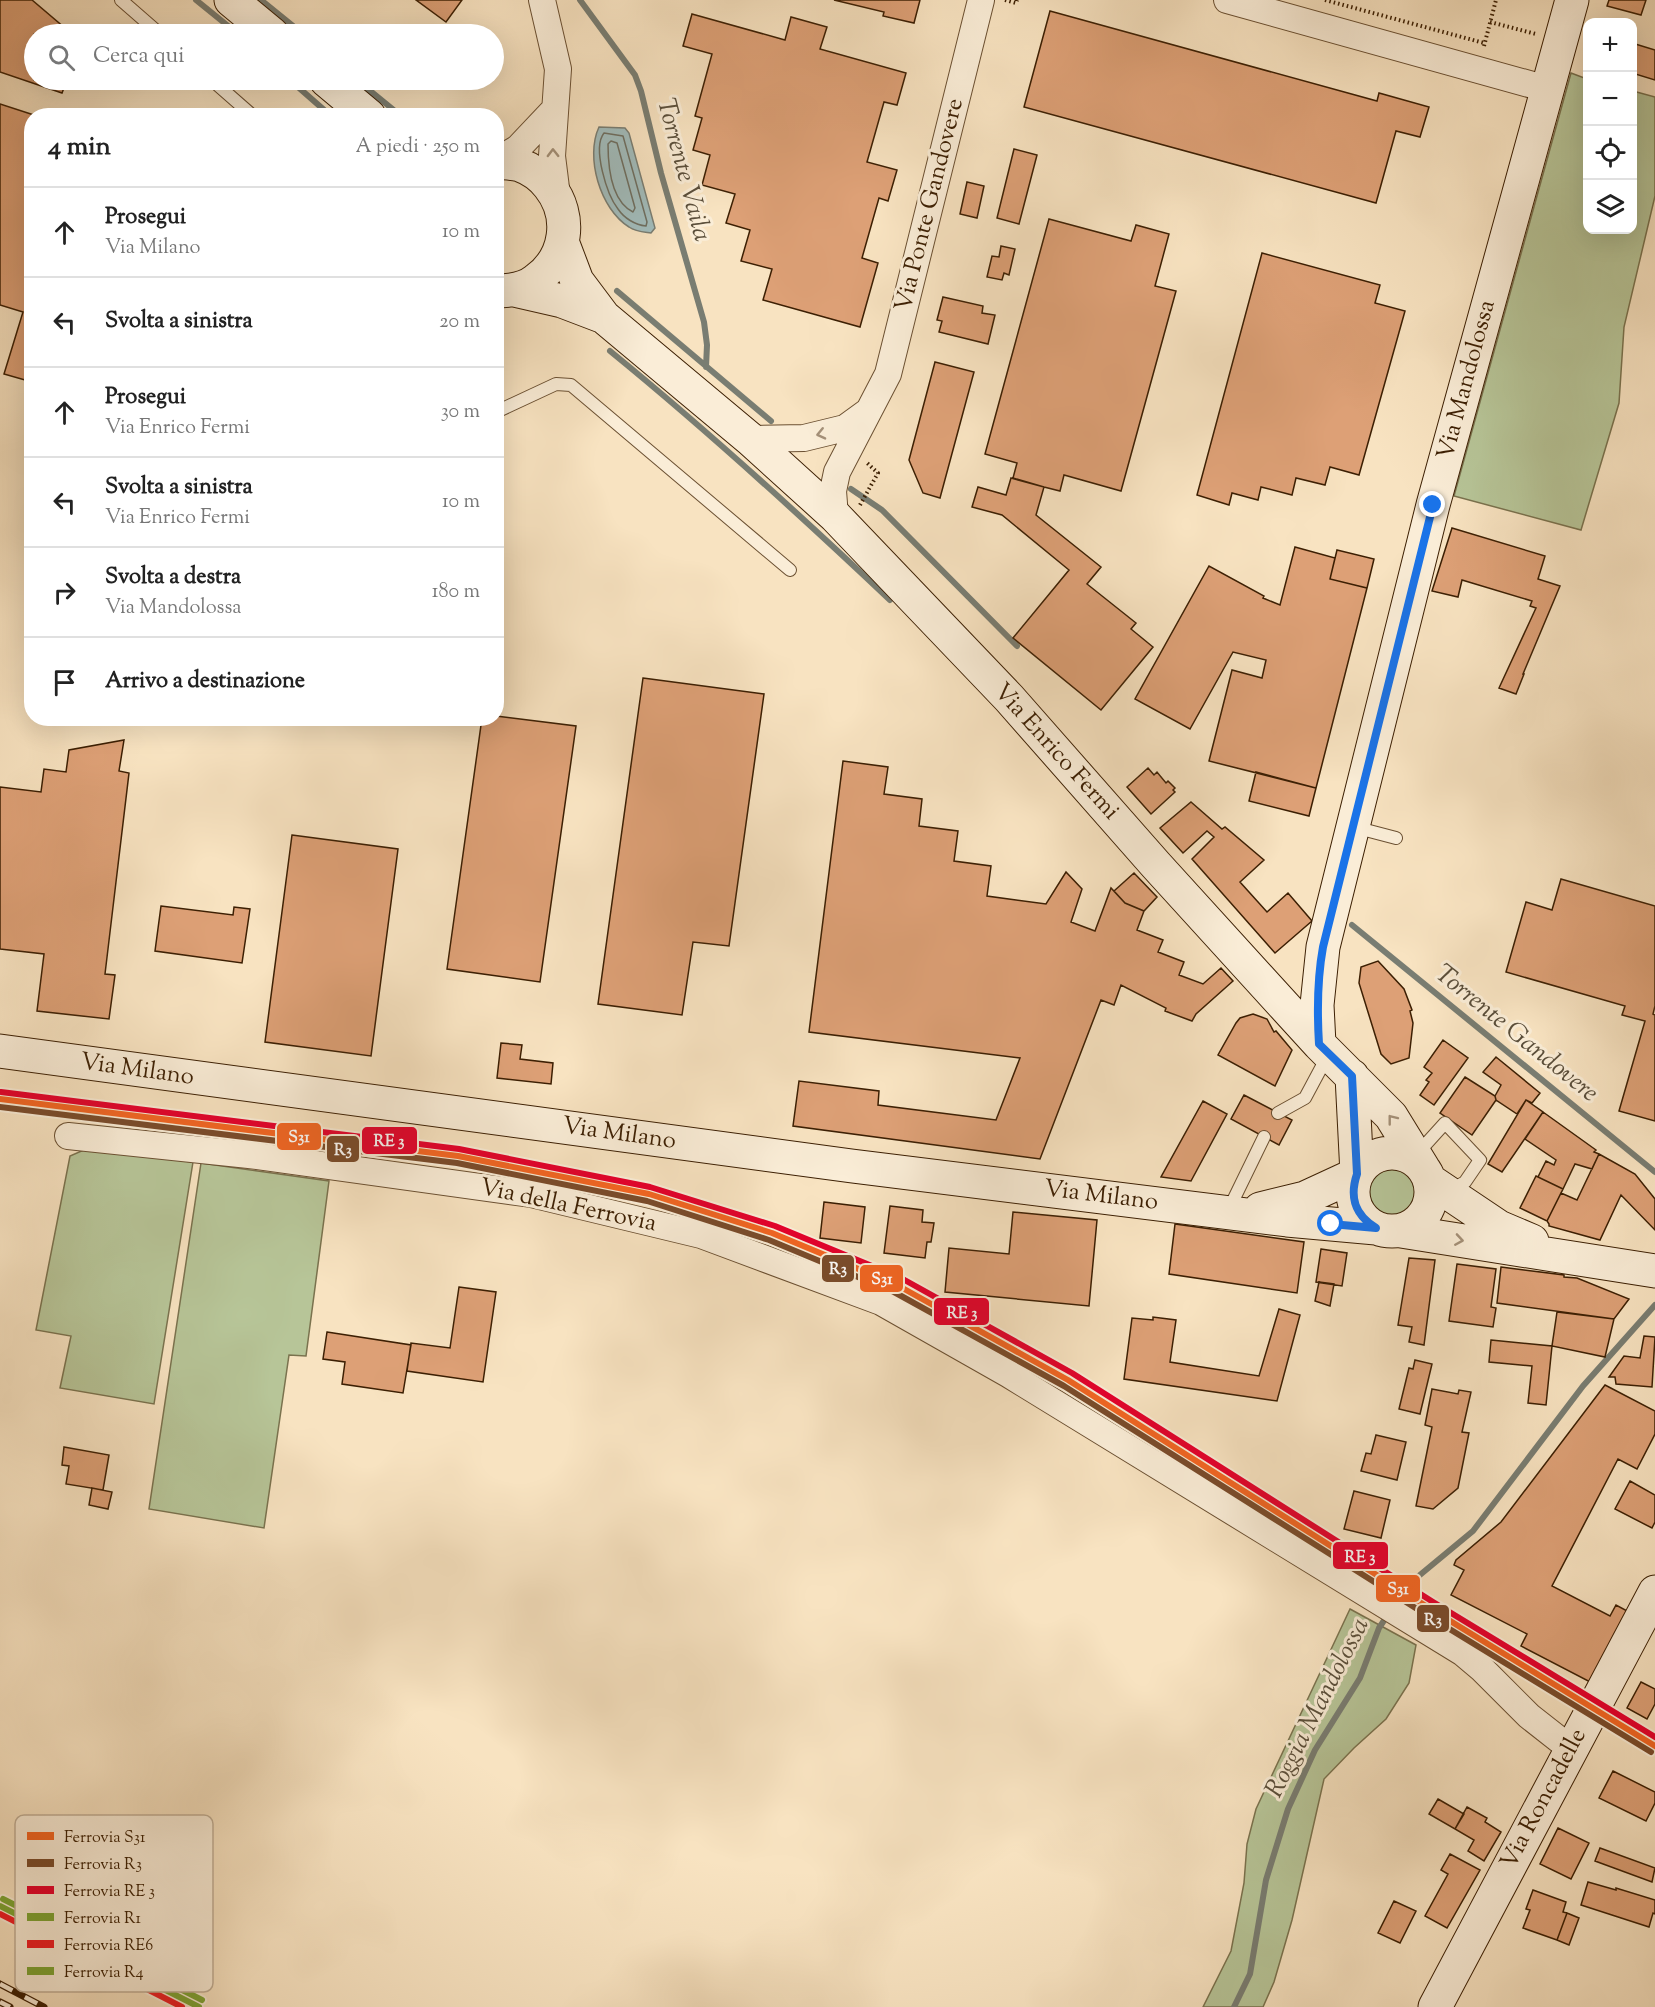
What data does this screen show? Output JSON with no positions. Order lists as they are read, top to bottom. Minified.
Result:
{"streets":{"main road":["Via Mandolossa","Via Enrico Fermi","Via Milano","Via Roncadelle"],"street":["Via Ponte Gandovere","Via della Ferrovia"]},"crossings":[["Via Ponte Gandovere","Via Enrico Fermi"],["Via Mandolossa","Via Enrico Fermi"],["Via Enrico Fermi","Via Milano"],["Via della Ferrovia","Via Roncadelle"]],"water":["Torrente Vaila","Torrente Gandovere","Roggia Mandolossa"],"lines":["rail line S31","rail line R3","rail line R4","rail line R1","rail line RE6"],"legend":["Ferrovia S31","Ferrovia R3","Ferrovia RE 3","Ferrovia R1","Ferrovia RE6","Ferrovia R4"],"page":{"map_buttons":["+","−"],"search":"Cerca qui","heading":["4 min","A piedi · 250 m"],"list":[["Prosegui","Via Milano","10 m"],["Svolta a sinistra","20 m"],["Prosegui","Via Enrico Fermi","30 m"],["Svolta a sinistra","Via Enrico Fermi","10 m"],["Svolta a destra","Via Mandolossa","180 m"],"Arrivo a destinazione"]}}
